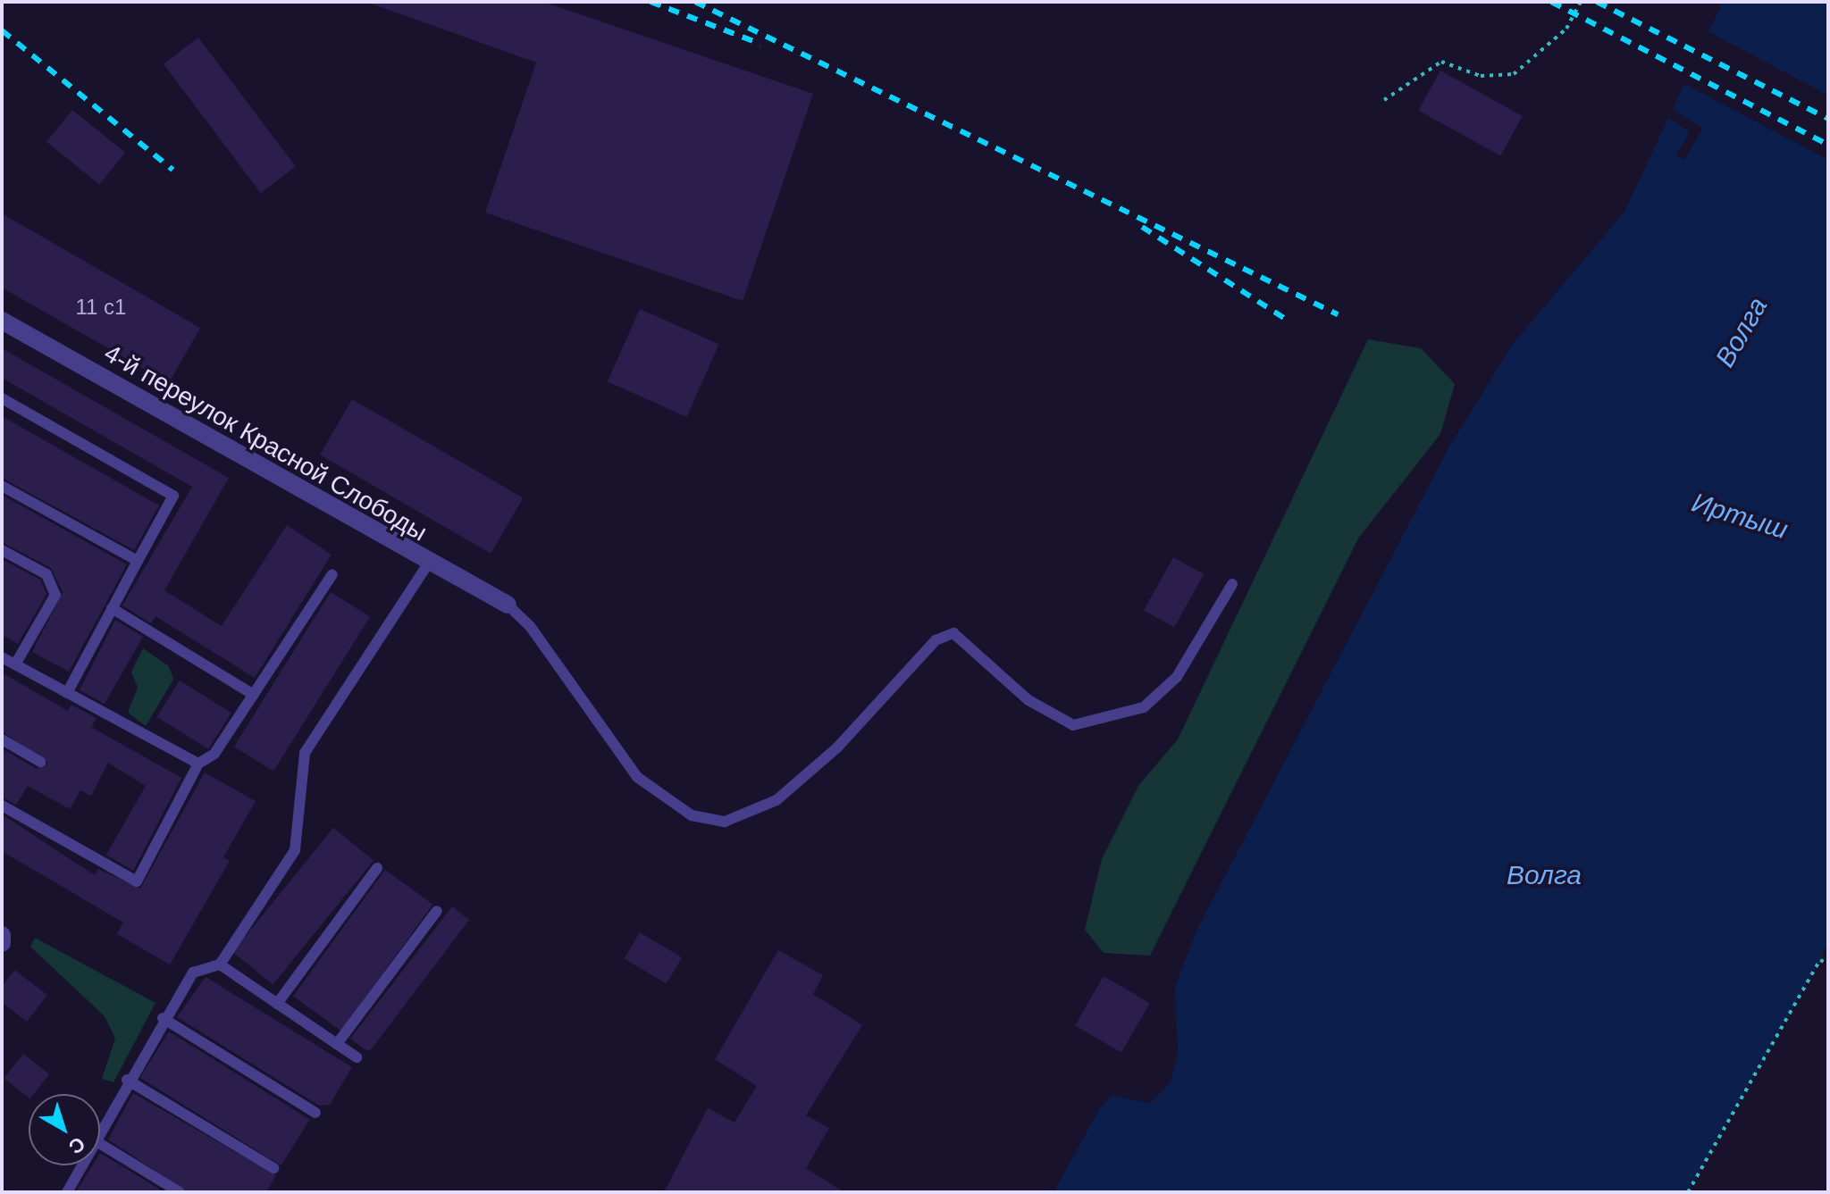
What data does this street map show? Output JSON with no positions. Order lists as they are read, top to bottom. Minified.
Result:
{"streets":{"street":["4-й переулок Красной Слободы"]},"water":["Волга","Иртыш"],"house_numbers":["11 с1"],"north":"bottom right"}
